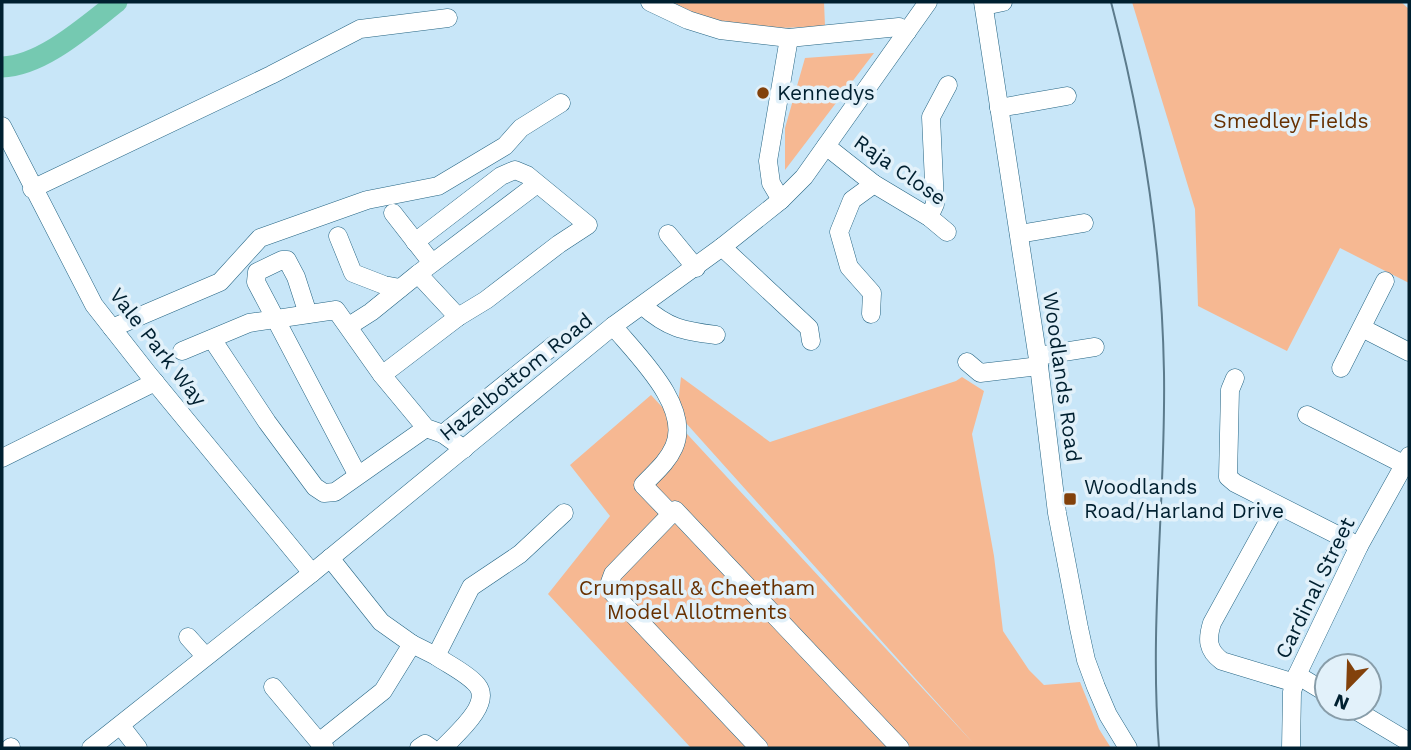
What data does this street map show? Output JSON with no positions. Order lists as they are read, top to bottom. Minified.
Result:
{"streets":{"street":["Raja Close","Vale Park Way","Hazelbottom Road","Woodlands Road","Cardinal Street"]},"crossings":[["Raja Close","Hazelbottom Road"],["Vale Park Way","Hazelbottom Road"]],"parks":["Smedley Fields","Crumpsall & Cheetham Model Allotments"],"places":{"other":["Kennedys"],"transit":["Woodlands Road/Harland Drive"]},"north":"bottom left"}
